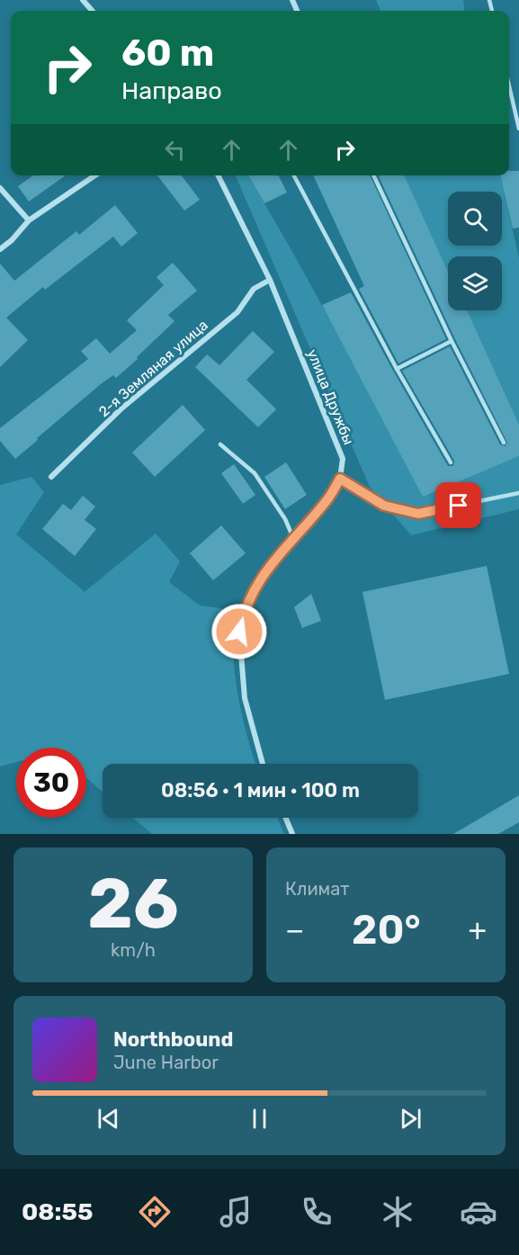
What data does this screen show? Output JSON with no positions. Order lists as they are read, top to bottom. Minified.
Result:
{"streets":{"street":["2-я Земляная улица","улица Дружбы"]},"crossings":[["2-я Земляная улица","улица Дружбы"]],"page":{"turn":["60 m","Направо"],"limit":"30","trip":"08:56 · 1 мин · 100 m","tile":[["26","km/h"],"Климат"],"heat":["−","20°","+"],"song":["Northbound","June Harbor"],"tabs":"08:55"}}
